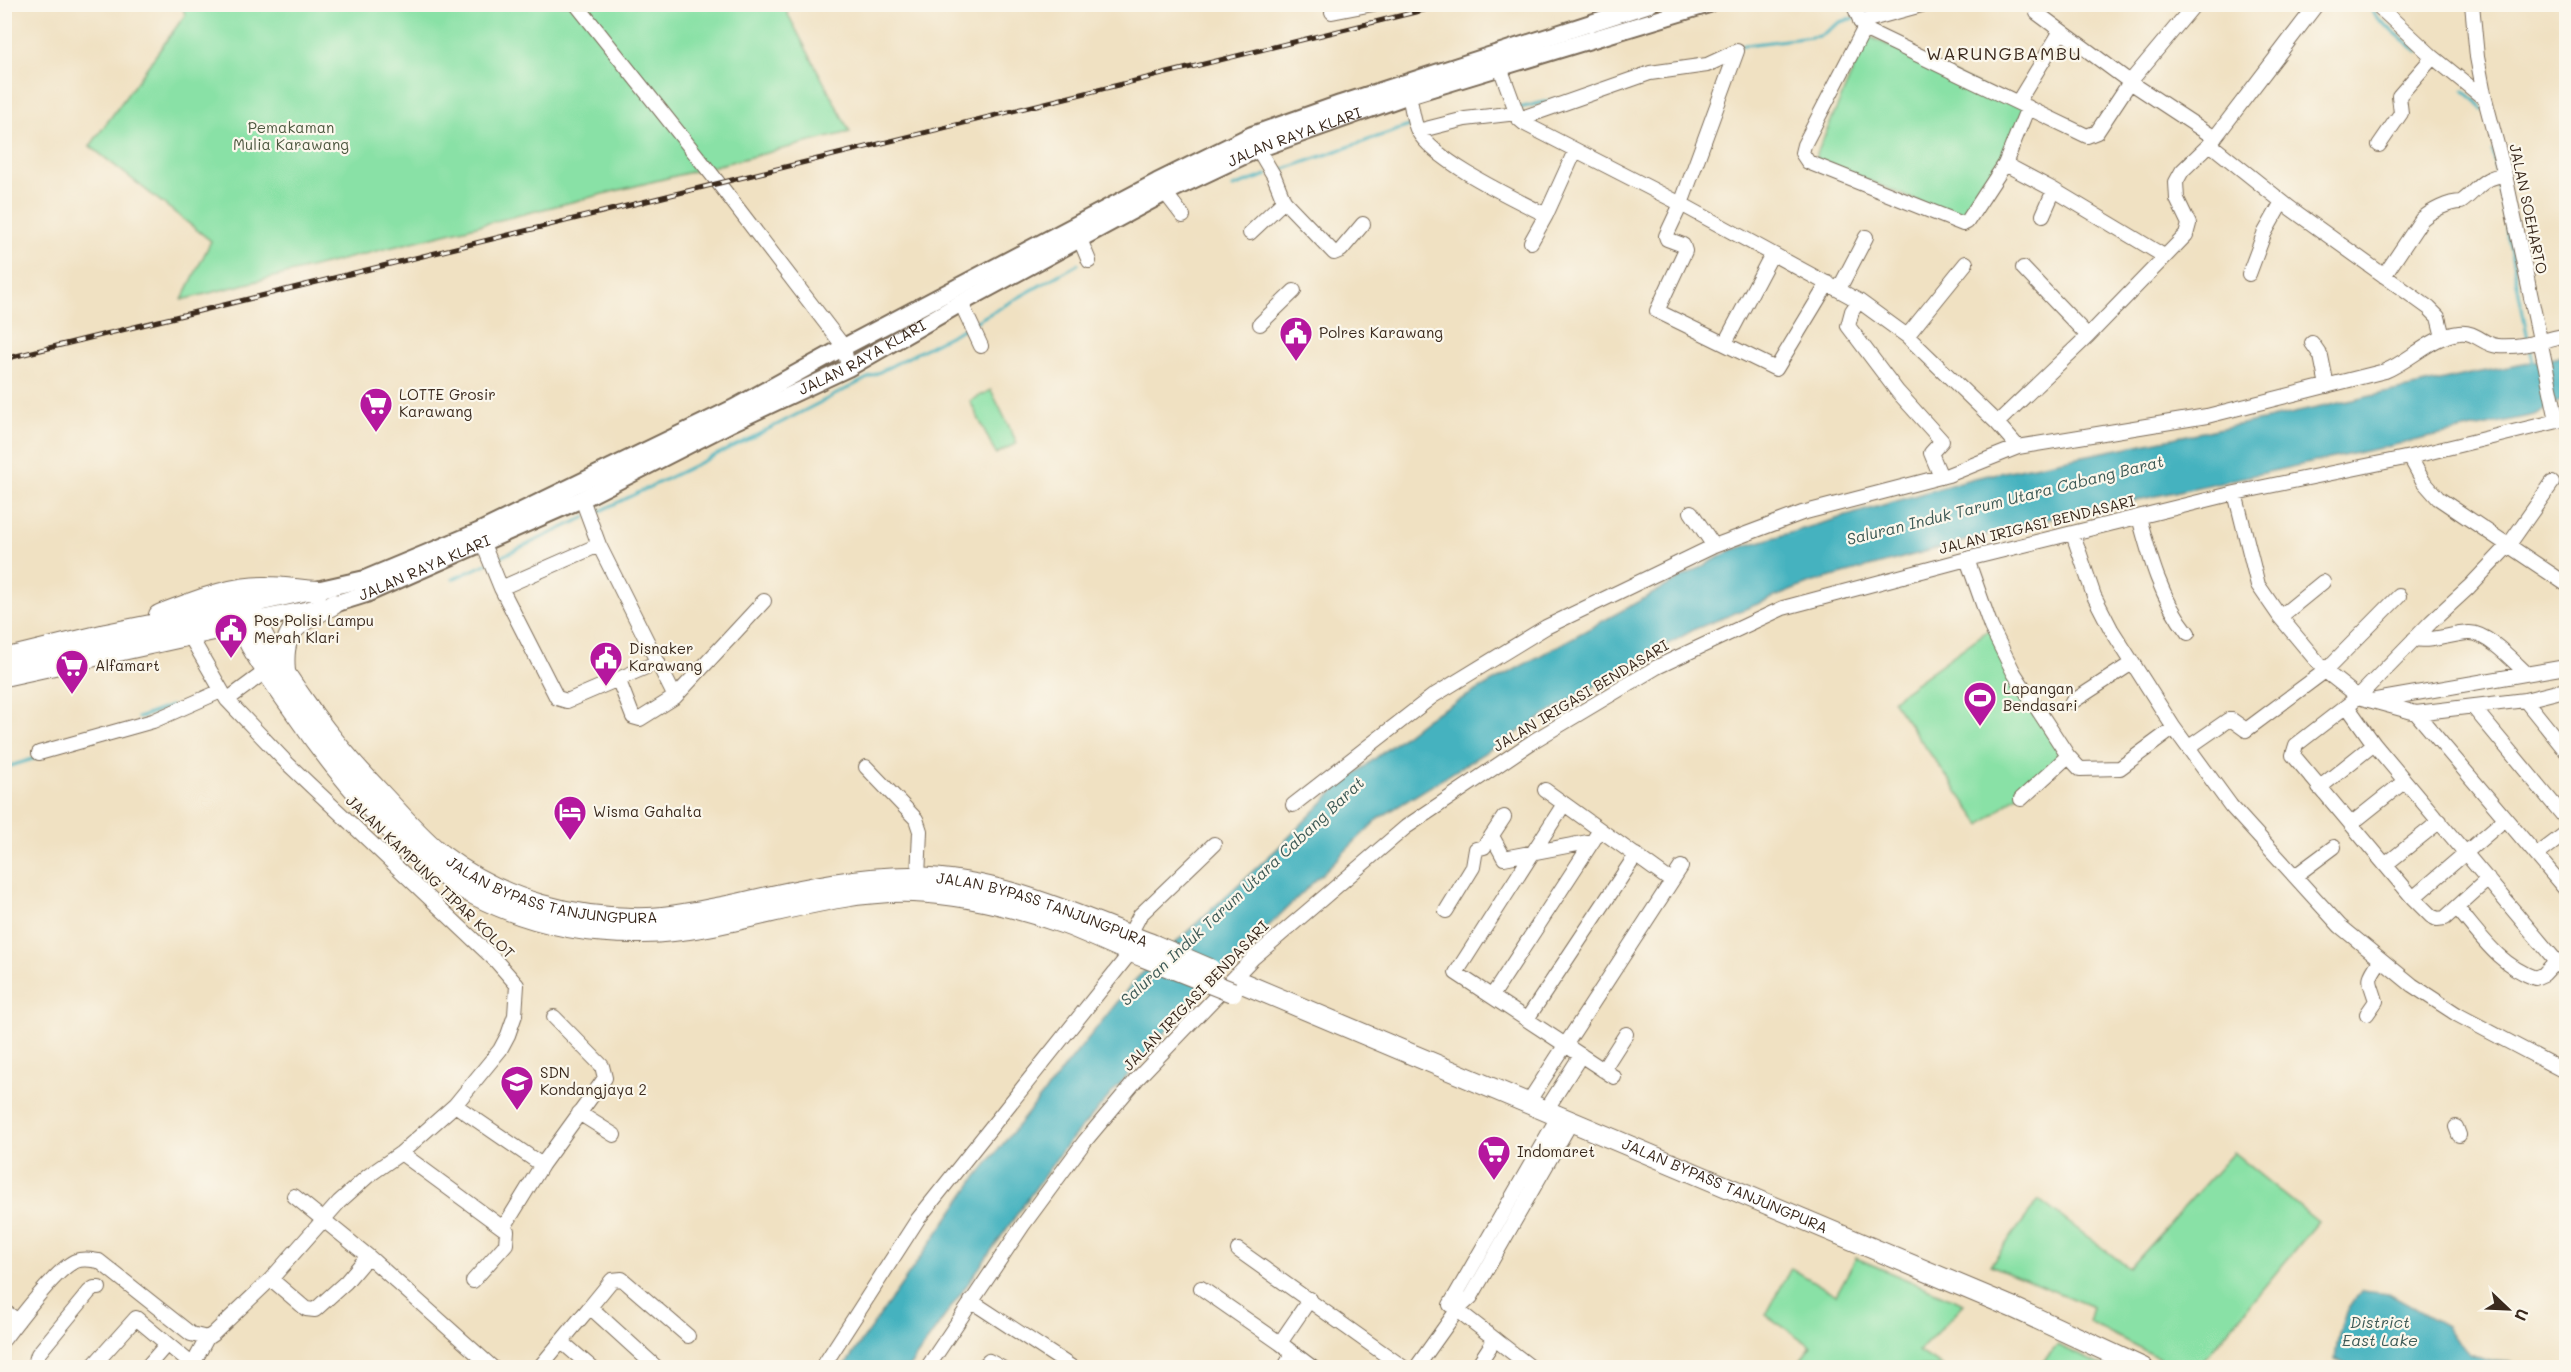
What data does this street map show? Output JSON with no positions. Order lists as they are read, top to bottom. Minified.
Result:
{"streets":{"highway":["JALAN RAYA KLARI","JALAN BYPASS TANJUNGPURA"],"street":["JALAN SOEHARTO","JALAN IRIGASI BENDASARI","JALAN KAMPUNG TIPAR KOLOT"]},"crossings":[["JALAN RAYA KLARI","JALAN KAMPUNG TIPAR KOLOT"],["JALAN RAYA KLARI","JALAN BYPASS TANJUNGPURA"],["JALAN SOEHARTO","JALAN IRIGASI BENDASARI"]],"districts":["WARUNGBAMBU"],"water":["Saluran Induk Tarum Utara Cabang Barat","District East Lake"],"parks":["Pemakaman Mulia Karawang"],"places":{"public building":["Polres Karawang","Pos Polisi Lampu Merah Klari","Disnaker Karawang"],"supermarket":["LOTTE Grosir Karawang","Alfamart","Indomaret"],"sports":["Lapangan Bendasari"],"hotel":["Wisma Gahalta"],"school or university":["SDN Kondangjaya 2"]},"north":"bottom right"}
